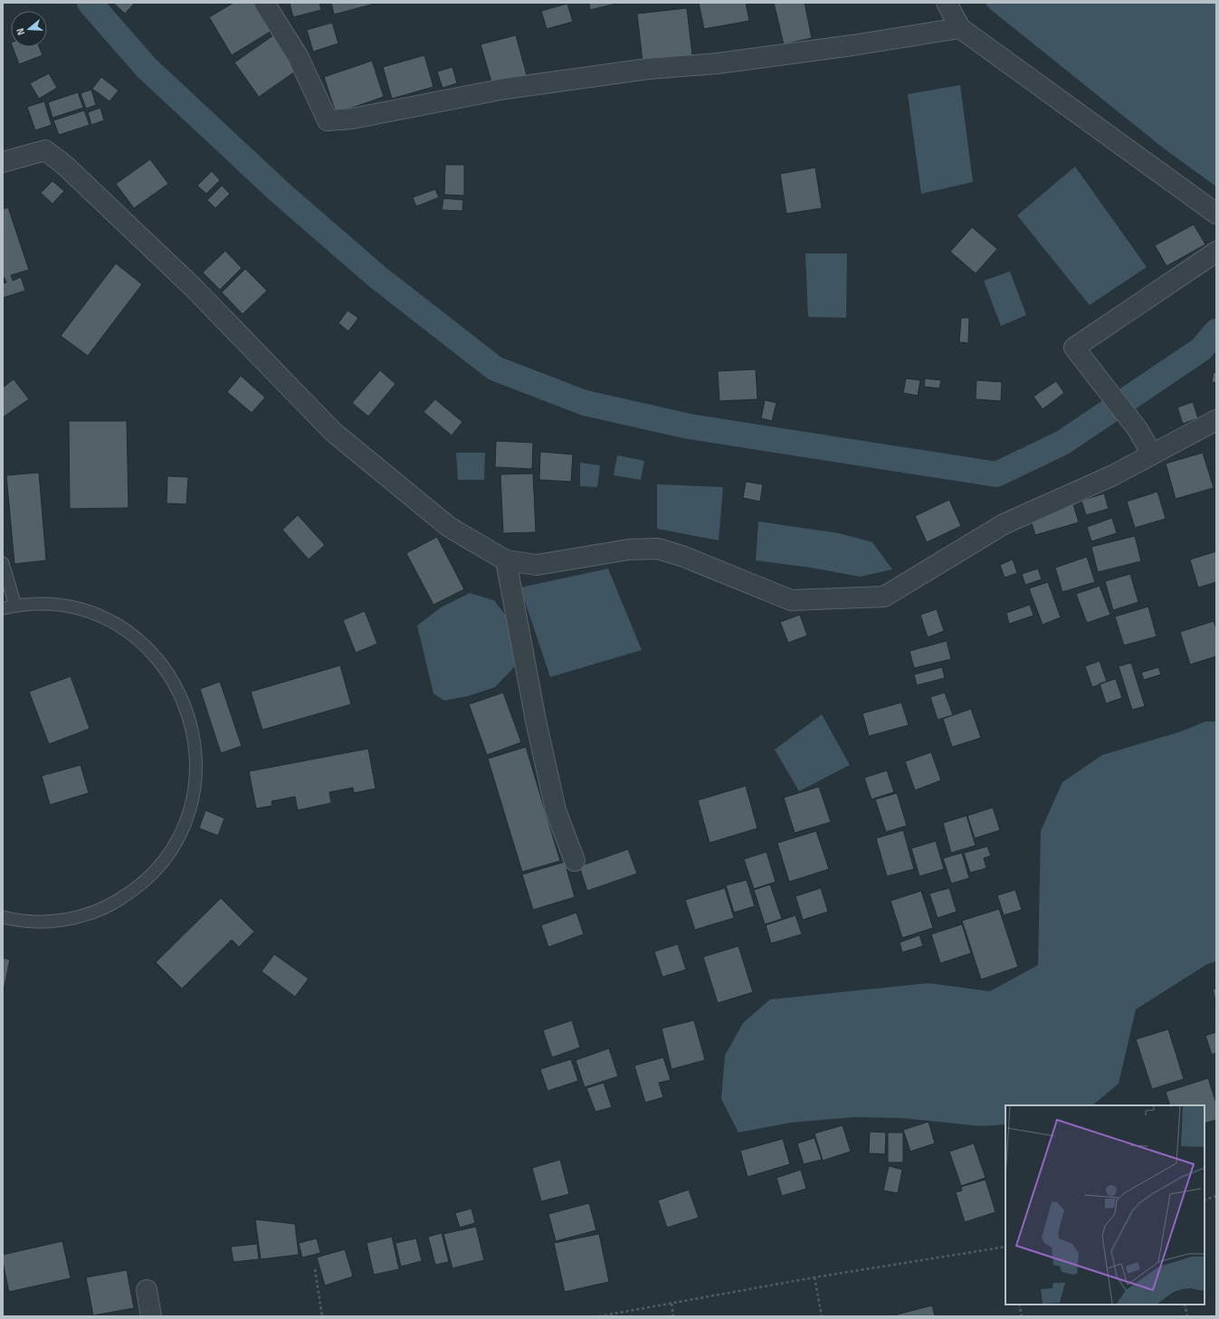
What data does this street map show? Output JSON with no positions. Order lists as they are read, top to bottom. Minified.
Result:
{"north":"left"}
